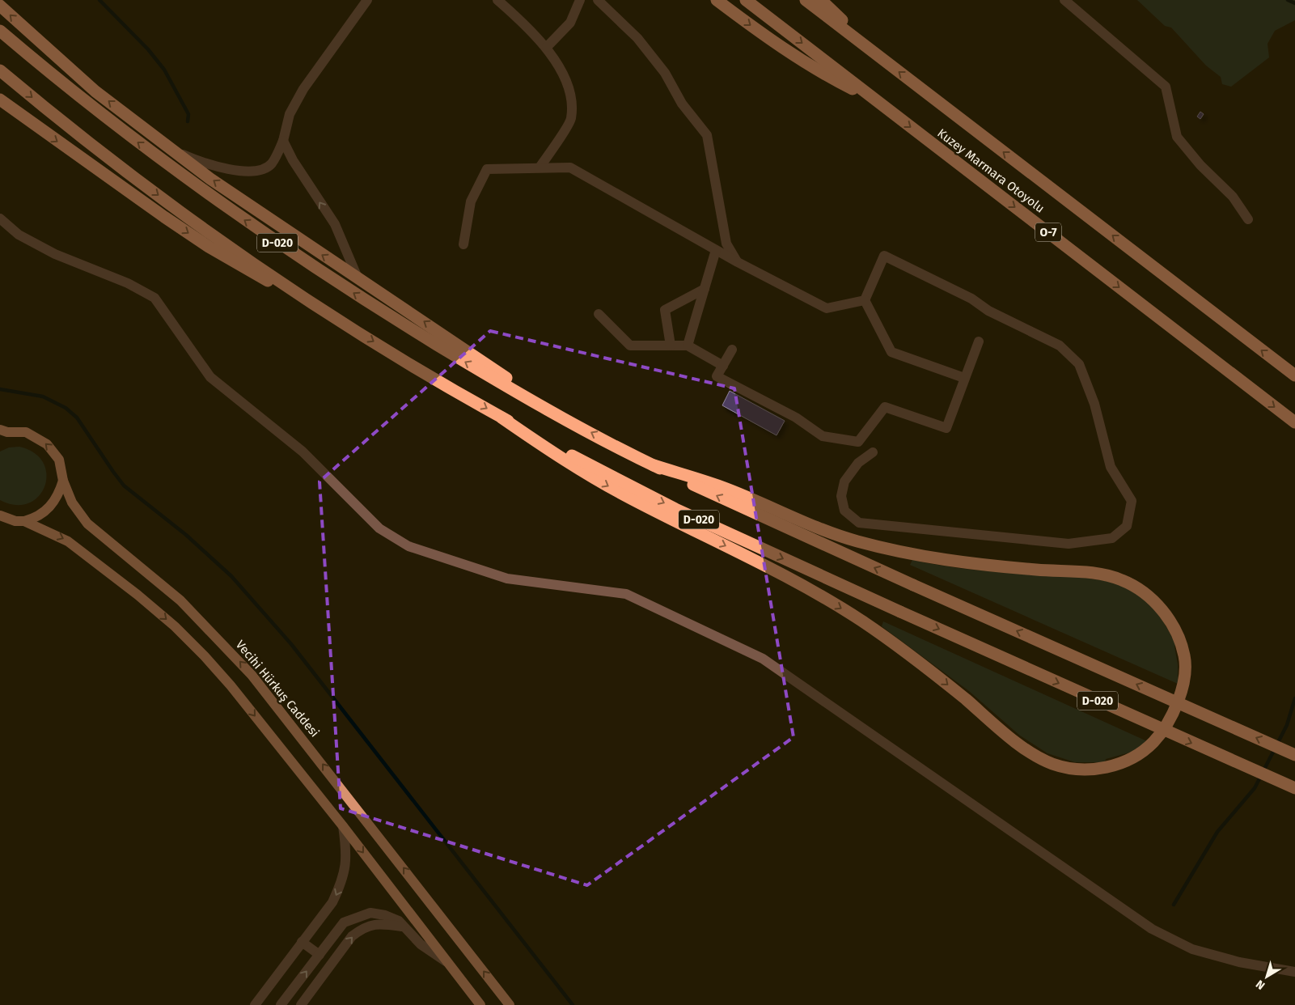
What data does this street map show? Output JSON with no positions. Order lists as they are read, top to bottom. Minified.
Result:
{"streets":{"highway":["Kuzey Marmara Otoyolu","O-7","D-020"],"main road":["Vecihi Hürkuş Caddesi"]},"north":"bottom left"}
